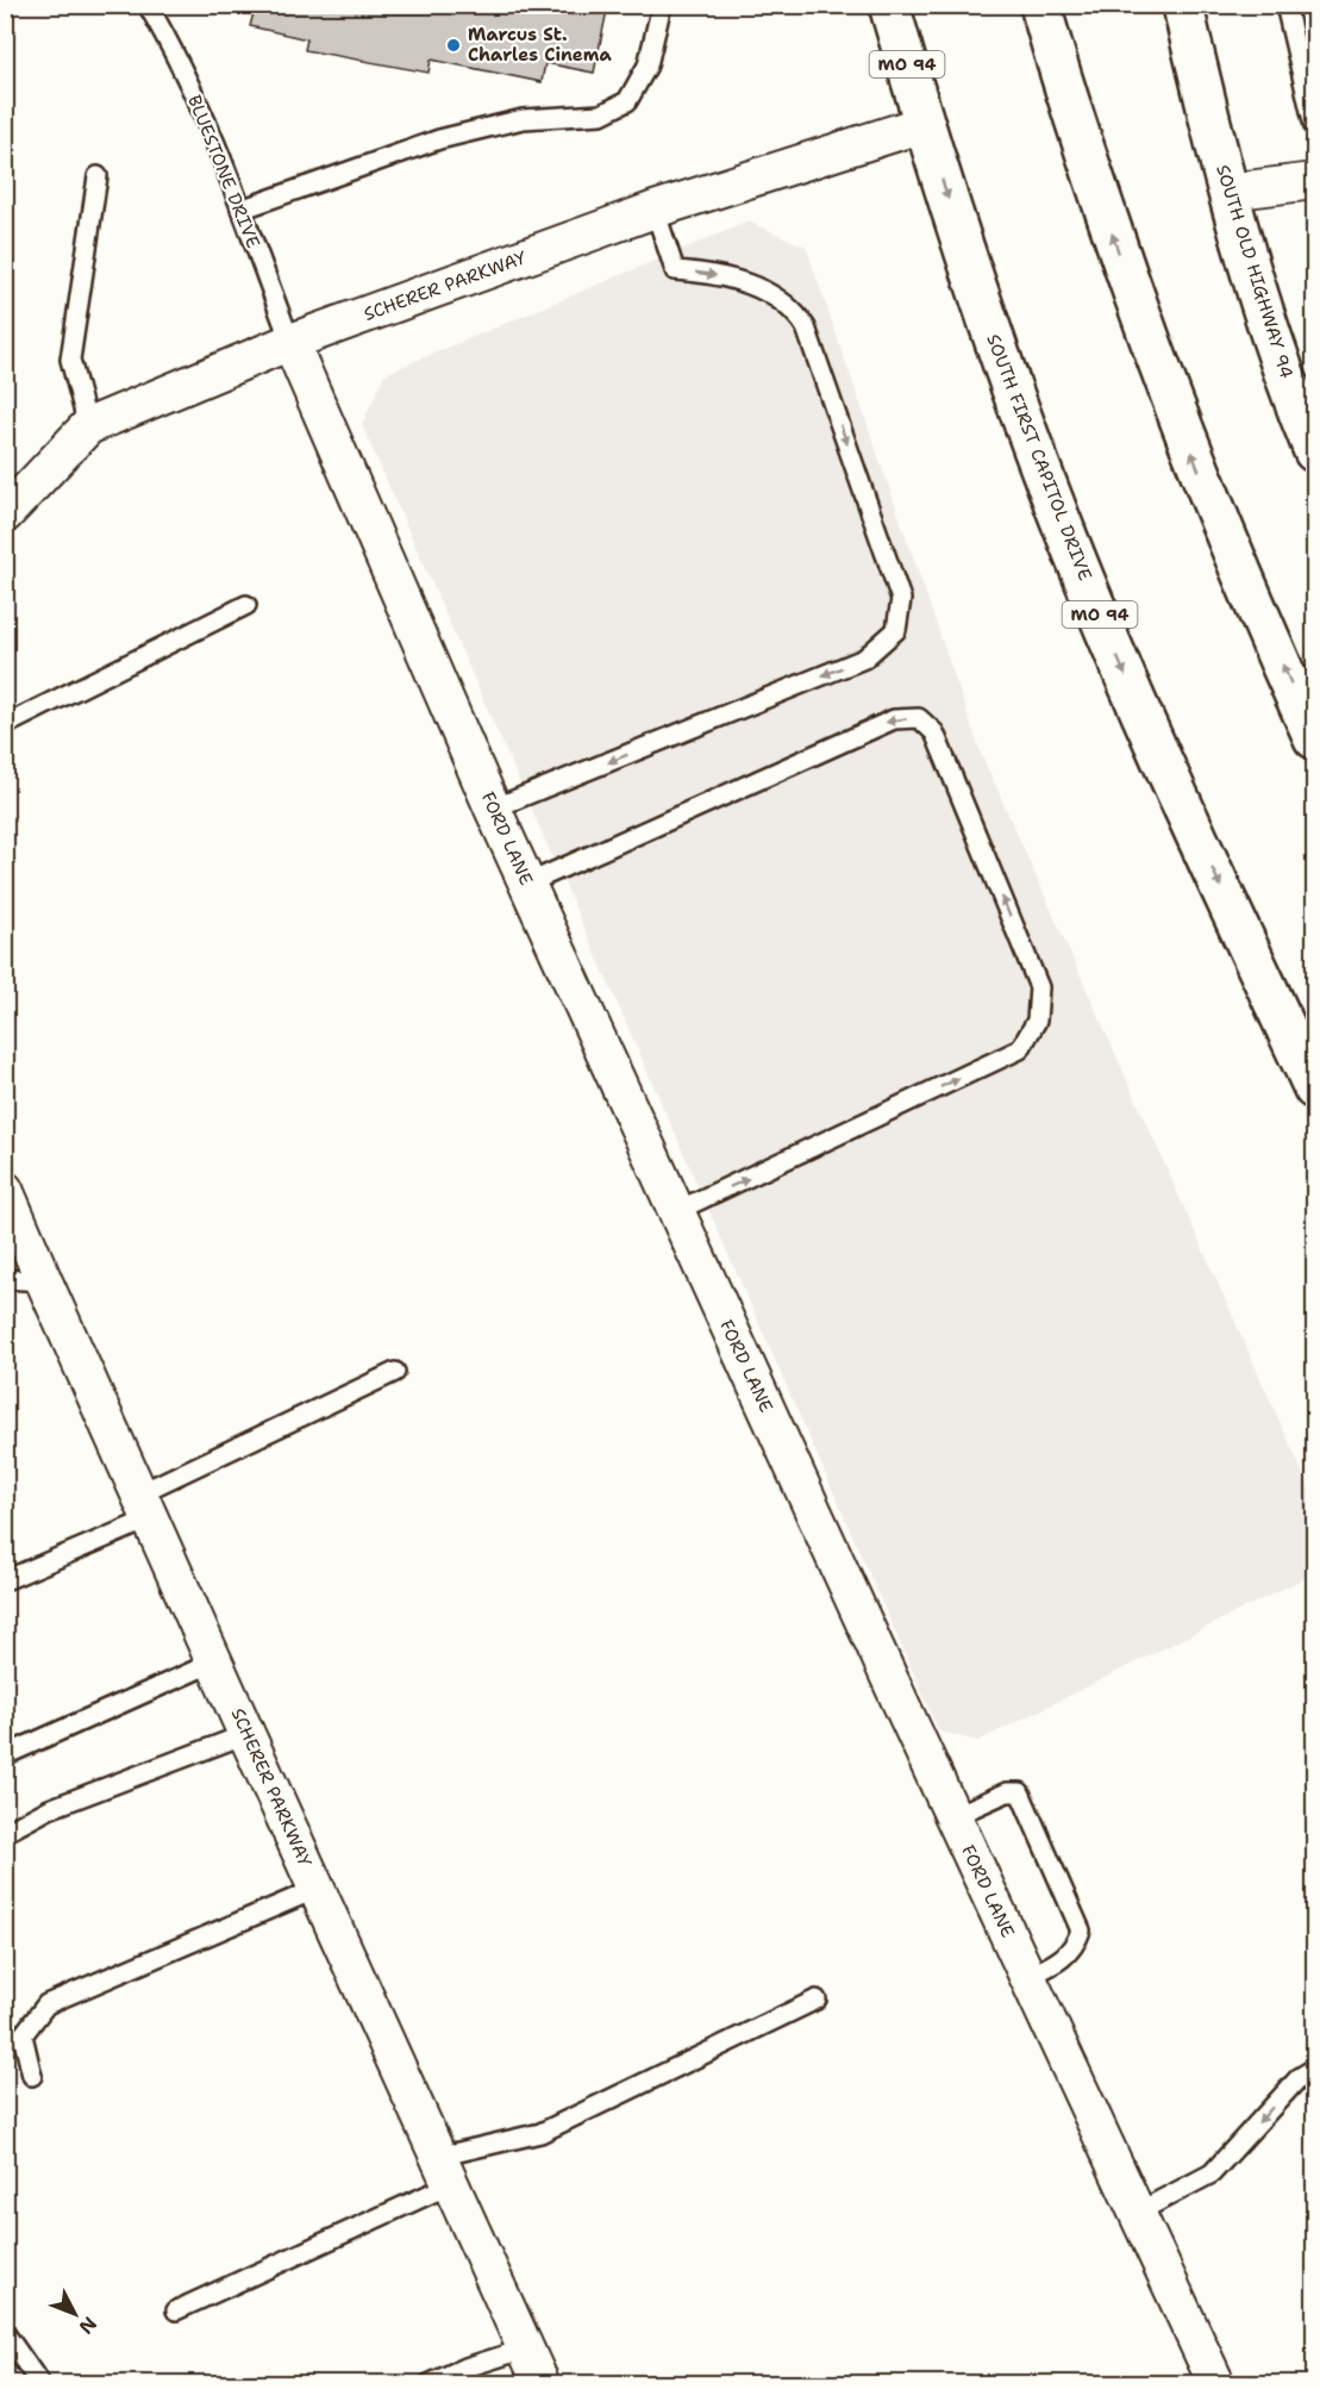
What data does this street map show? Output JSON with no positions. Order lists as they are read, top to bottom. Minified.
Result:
{"streets":{"main road":["MO 94","SOUTH OLD HIGHWAY 94","SOUTH FIRST CAPITOL DRIVE"],"street":["SCHERER PARKWAY","FORD LANE"],"lane":["BLUESTONE DRIVE"]},"crossings":[["BLUESTONE DRIVE","SCHERER PARKWAY"],["BLUESTONE DRIVE","FORD LANE"],["SCHERER PARKWAY","SOUTH FIRST CAPITOL DRIVE"],["SCHERER PARKWAY","FORD LANE"]],"places":["Marcus St. Charles Cinema"],"north":"bottom right"}
